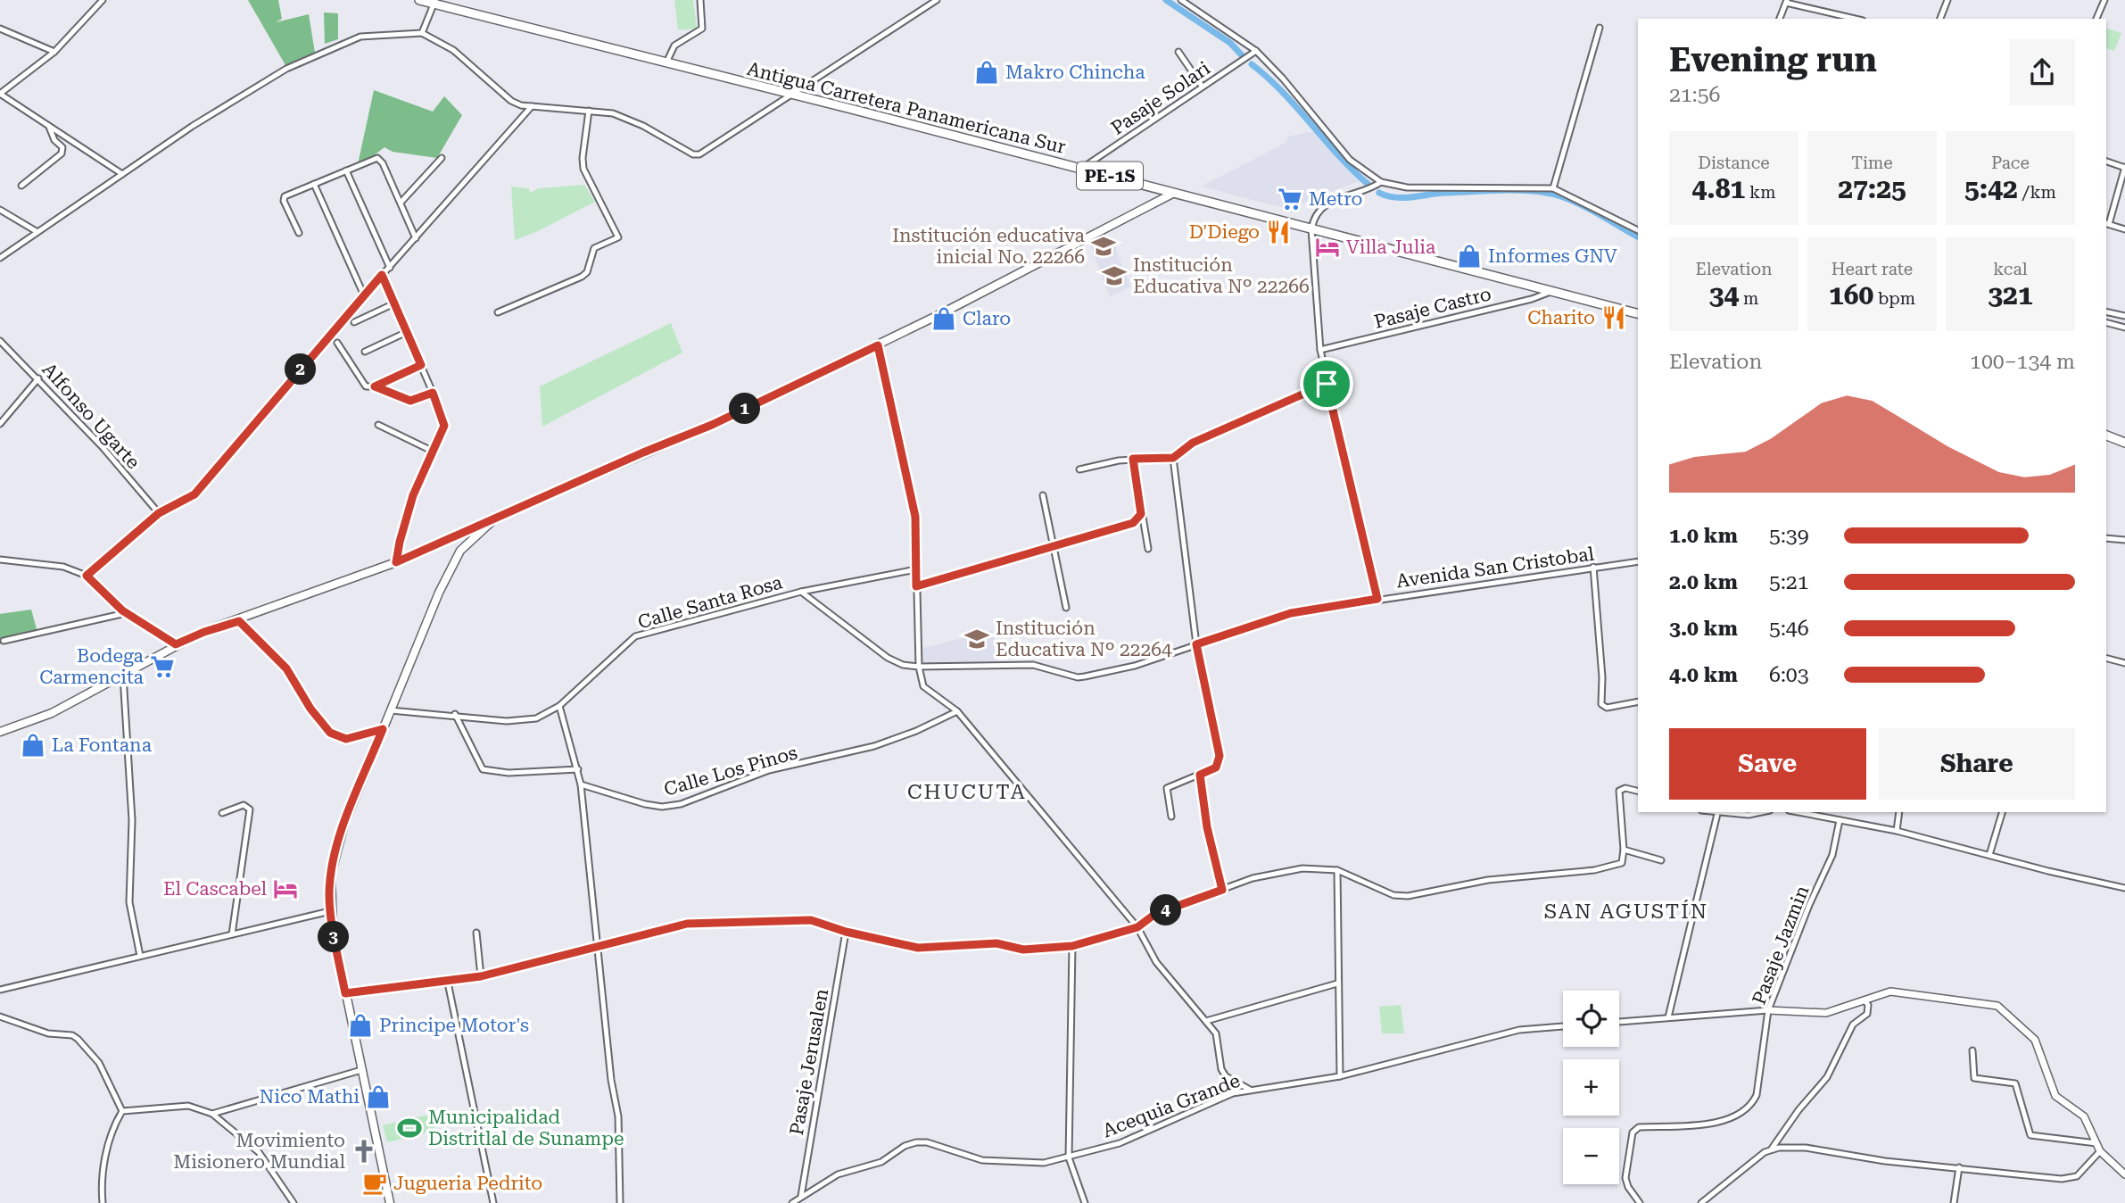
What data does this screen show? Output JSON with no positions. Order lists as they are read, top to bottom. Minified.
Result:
{"streets":{"highway":["Antigua Carretera Panamericana Sur","PE-1S"],"street":["Pasaje Solari","Pasaje Castro","Alfonso Ugarte","Avenida San Cristobal","Calle Santa Rosa","Calle Los Pinos","Pasaje Jazmin","Pasaje Jerusalen","Acequia Grande"]},"crossings":[["Pasaje Solari","Antigua Carretera Panamericana Sur"],["Antigua Carretera Panamericana Sur","Pasaje Castro"],["Avenida San Cristobal","Calle Santa Rosa"],["Pasaje Jerusalen","Acequia Grande"]],"districts":["CHUCUTA","SAN AGUSTÍN"],"places":{"shop":["Makro Chincha","Informes GNV","Claro","La Fontana","Principe Motor's","Nico Mathi"],"supermarket":["Metro","Bodega Carmencita"],"restaurant":["D'Diego","Charito"],"school or university":["Institución educativa inicial No. 22266","Institución Educativa Nº 22266","Institución Educativa Nº 22264"],"hotel":["Villa Julia","El Cascabel"],"sports":["Municipalidad Distritlal de Sunampe"],"church":["Movimiento Misionero Mundial"],"cafe":["Jugueria Pedrito"]},"page":{"heading":["Evening run","21:56"],"stats":[["Distance","4.81 km"],["Time","27:25"],["Pace","5:42 /km"],["Elevation","34 m"],["Heart rate","160 bpm"],["kcal","321"]],"chart":["Elevation","100–134 m"],"pins":["2","1","4","3"],"list":[{"name":"1.0 km","note":"5:39"},{"name":"2.0 km","note":"5:21"},{"name":"3.0 km","note":"5:46"},{"name":"4.0 km","note":"6:03"}],"buttons":["Save","Share"],"map_buttons":["+","−"]}}
